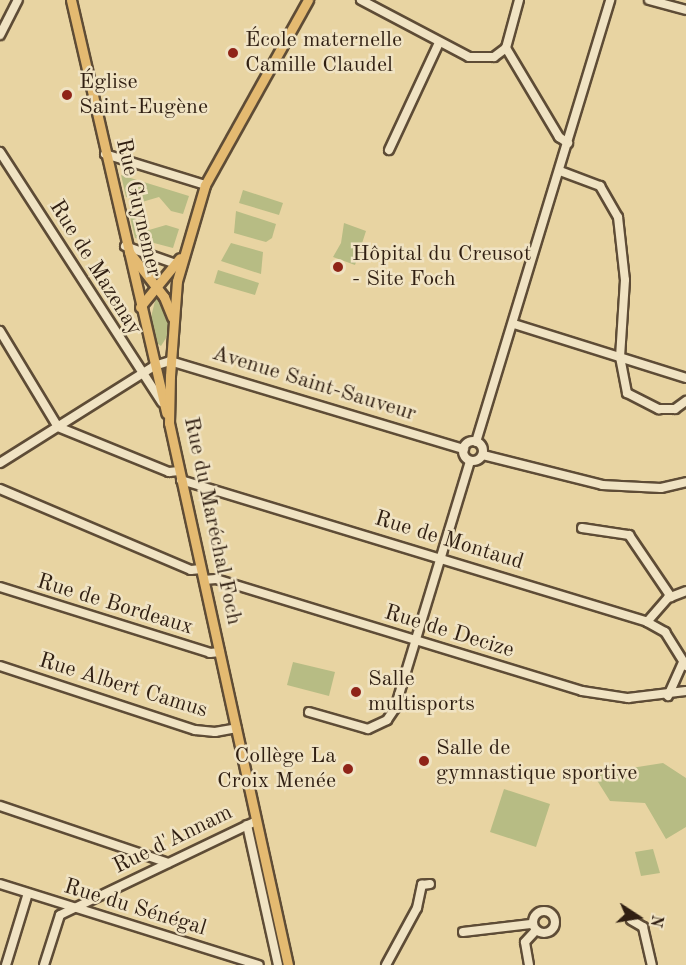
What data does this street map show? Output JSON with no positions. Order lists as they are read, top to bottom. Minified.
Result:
{"streets":{"main road":["Rue Guynemer","Rue du Maréchal Foch"],"street":["Rue de Mazenay","Avenue Saint-Sauveur","Rue de Montaud","Rue de Bordeaux","Rue de Decize","Rue Albert Camus","Rue d'Annam","Rue du Sénégal"]},"crossings":[["Rue Guynemer","Rue de Mazenay"],["Rue Guynemer","Rue du Maréchal Foch"],["Avenue Saint-Sauveur","Rue du Maréchal Foch"],["Rue du Maréchal Foch","Rue de Montaud"],["Rue du Maréchal Foch","Rue de Bordeaux"],["Rue du Maréchal Foch","Rue de Decize"],["Rue du Maréchal Foch","Rue Albert Camus"],["Rue du Maréchal Foch","Rue d'Annam"],["Rue d'Annam","Rue du Sénégal"]],"places":["École maternelle Camille Claudel","Église Saint-Eugène","Hôpital du Creusot - Site Foch","Salle multisports","Salle de gymnastique sportive","Collège La Croix Menée"],"north":"right"}
